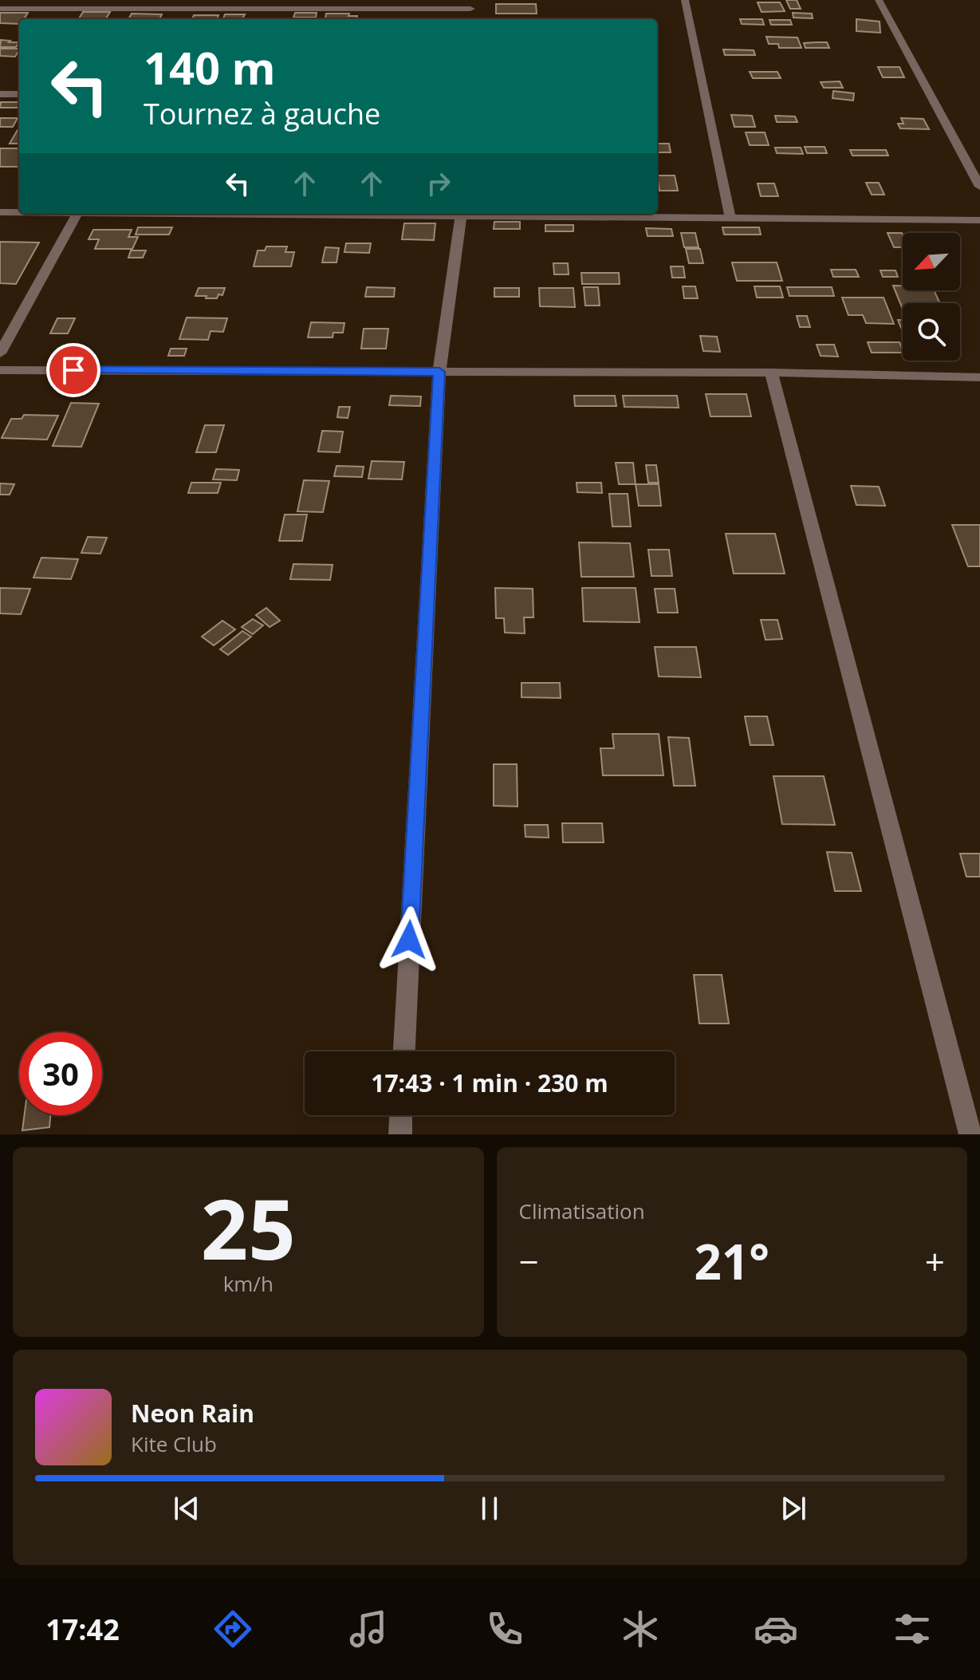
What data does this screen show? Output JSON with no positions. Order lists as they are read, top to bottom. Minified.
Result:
{"north":"bottom left","page":{"turn":["140 m","Tournez à gauche"],"limit":"30","trip":"17:43 · 1 min · 230 m","tile":[["25","km/h"],"Climatisation"],"heat":["−","21°","+"],"song":["Neon Rain","Kite Club"],"tabs":"17:42"}}
